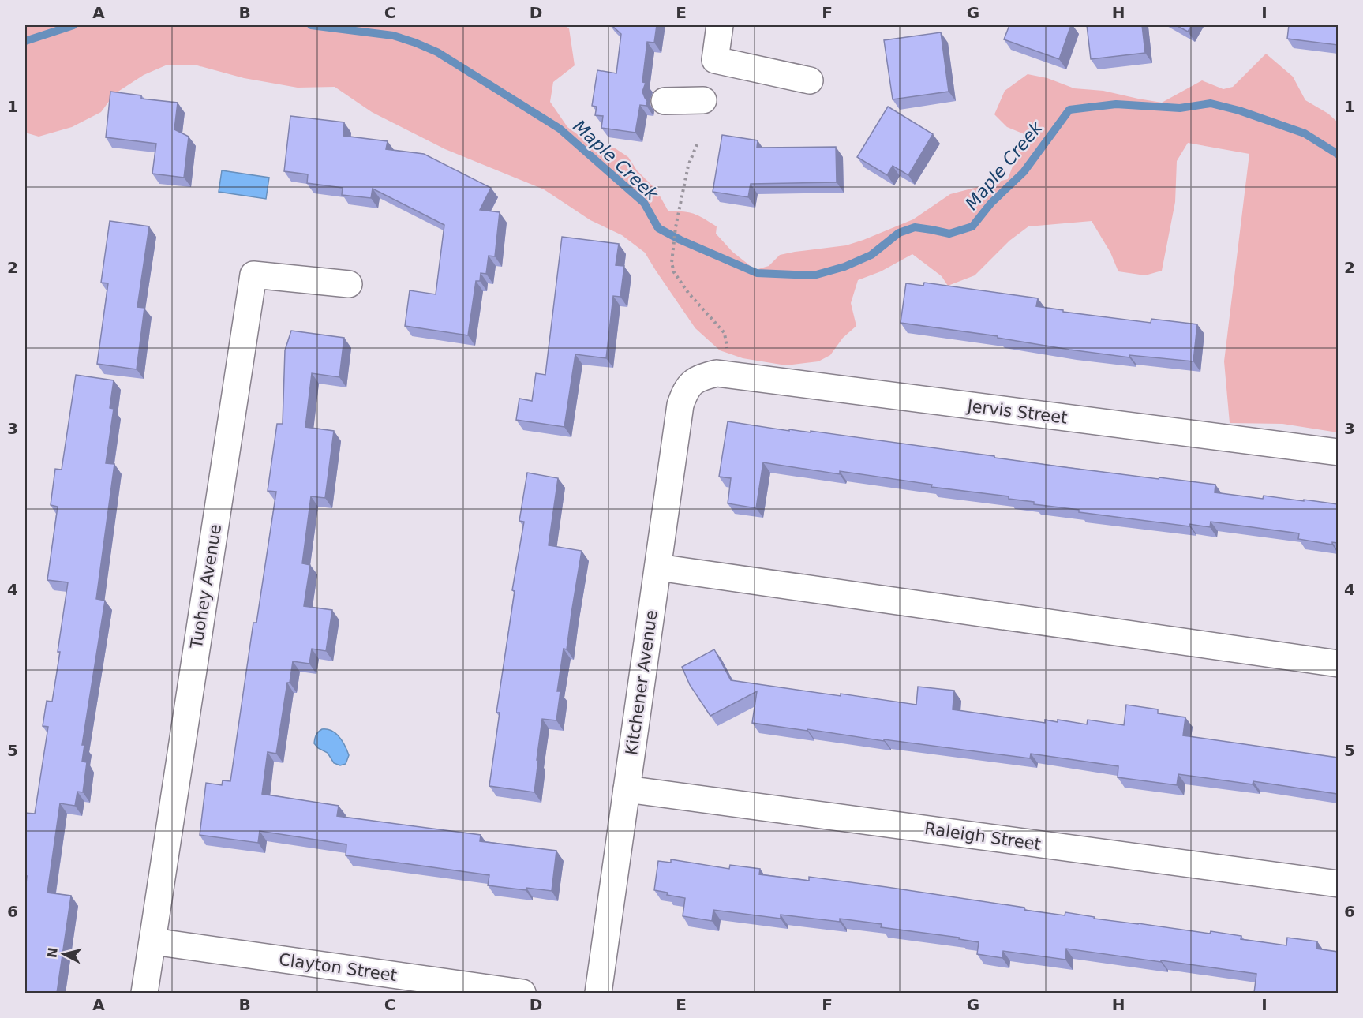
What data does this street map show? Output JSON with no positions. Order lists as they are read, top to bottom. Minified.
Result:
{"streets":{"street":["Jervis Street","Tuohey Avenue","Kitchener Avenue","Raleigh Street","Clayton Street"]},"crossings":[["Jervis Street","Kitchener Avenue"],["Tuohey Avenue","Clayton Street"],["Kitchener Avenue","Raleigh Street"]],"water":["Maple Creek"],"north":"left","grid":{"columns":["A","B","C","D","E","F","G","H","I"],"rows":["1","2","3","4","5","6"]}}
